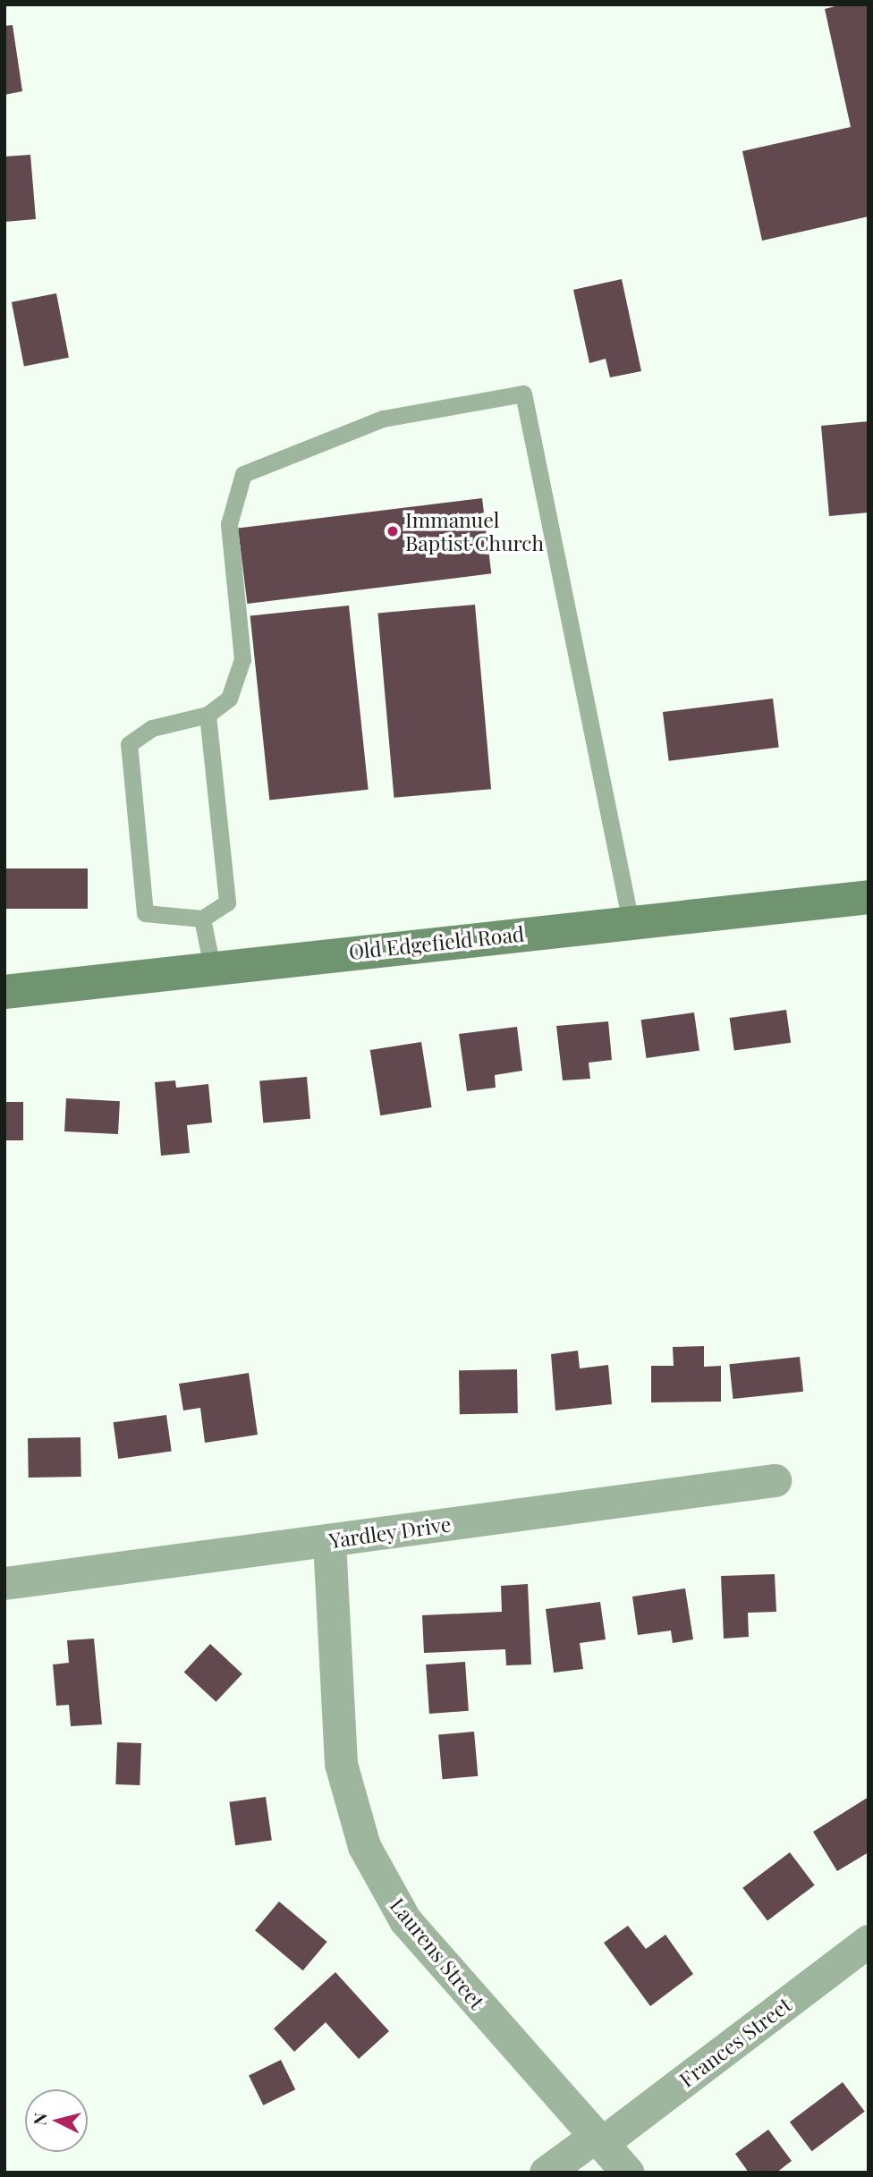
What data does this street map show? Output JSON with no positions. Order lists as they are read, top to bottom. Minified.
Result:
{"streets":{"street":["Old Edgefield Road","Yardley Drive","Laurens Street","Frances Street"]},"crossings":[["Yardley Drive","Laurens Street"],["Laurens Street","Frances Street"]],"places":["Immanuel Baptist Church"],"north":"left"}
